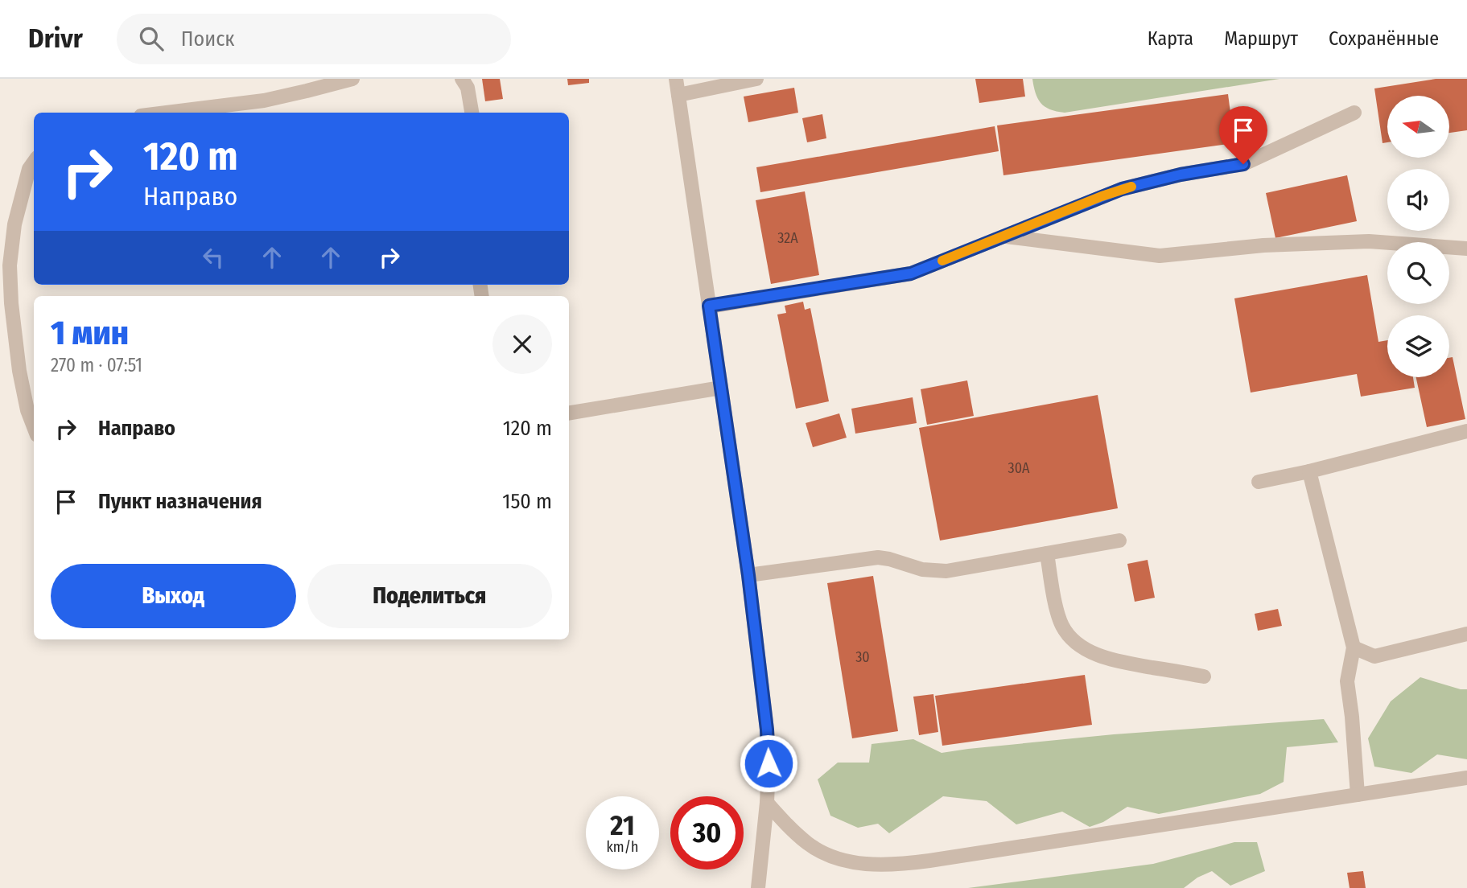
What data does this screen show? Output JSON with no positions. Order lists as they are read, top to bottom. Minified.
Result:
{"house_numbers":["32А","30А","30"],"north":"left","page":{"header":"Drivr","search":"Поиск","nav":["Карта","Маршрут","Сохранённые"],"turn":["120 m","Направо"],"heading":["1 мин","270 m · 07:51"],"list":[{"name":"Направо","value":"120 m"},{"name":"Пункт назначения","value":"150 m"}],"buttons":["Выход","Поделиться"],"speed":"21 km/h","limit":"30"}}
